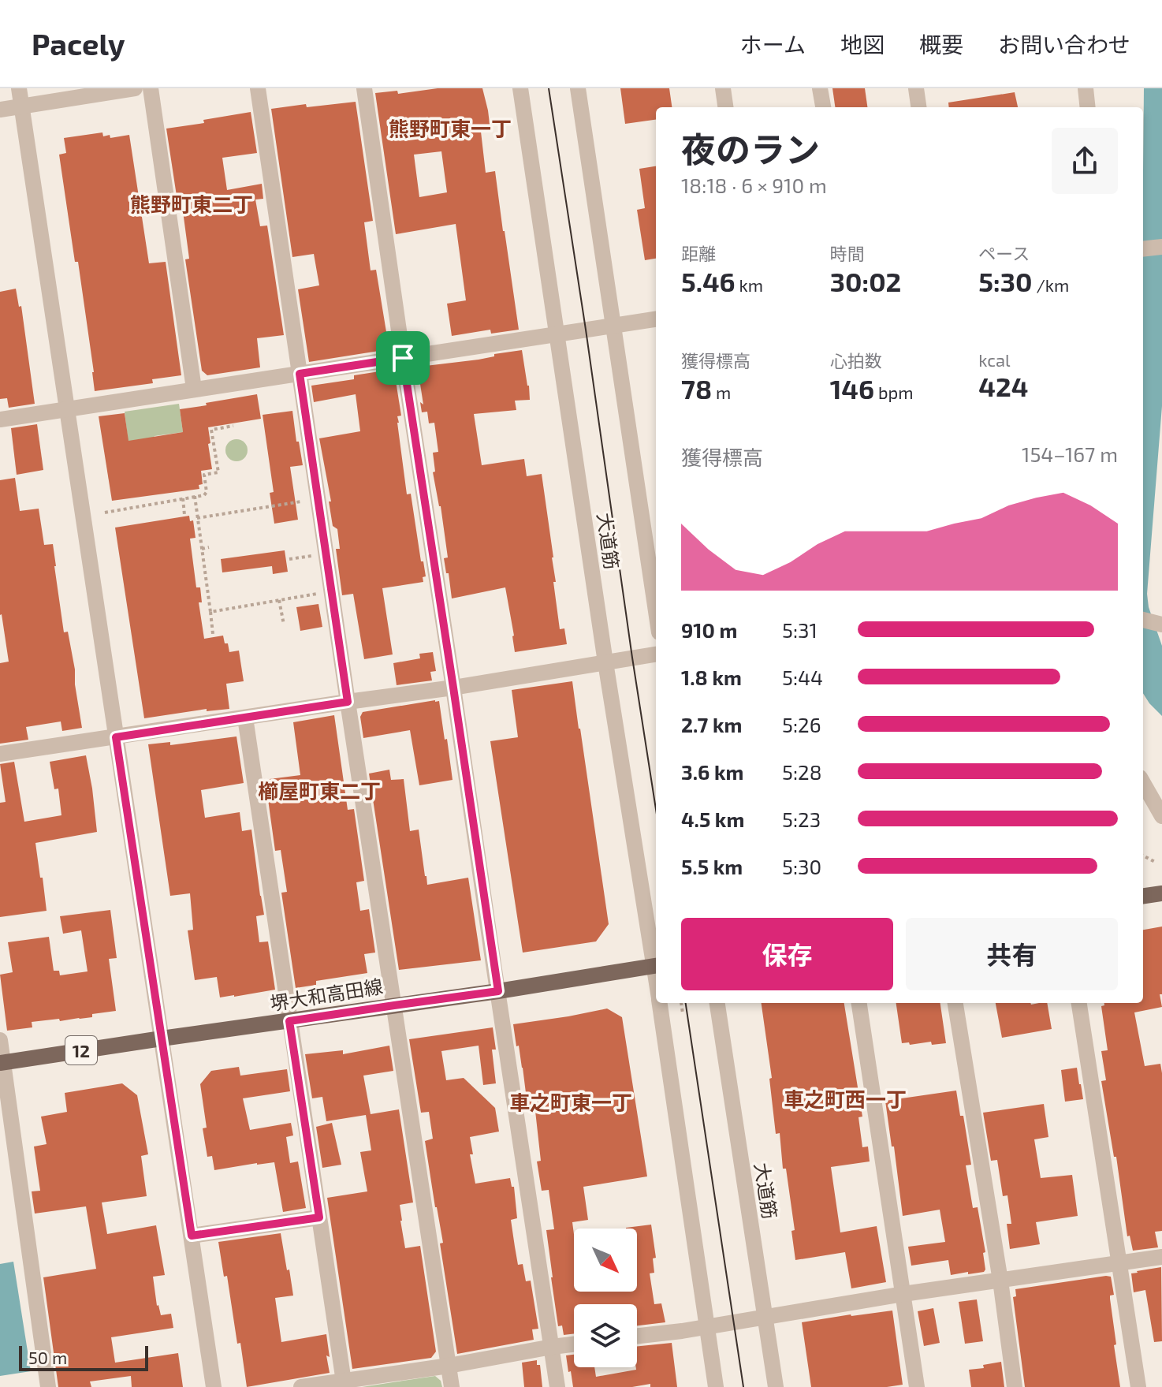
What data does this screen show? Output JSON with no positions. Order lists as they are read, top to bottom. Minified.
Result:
{"streets":{"main road":["堺大和高田線","12"],"street":["大道筋"]},"districts":["熊野町東一丁","熊野町東二丁","櫛屋町東二丁","車之町西一丁","車之町東一丁"],"scale_bar":"50 m","north":"bottom right","page":{"header":"Pacely","nav":["ホーム","地図","概要","お問い合わせ"],"heading":["夜のラン","18:18 · 6 × 910 m"],"stats":[["距離","5.46 km"],["時間","30:02"],["ペース","5:30 /km"],["獲得標高","78 m"],["心拍数","146 bpm"],["kcal","424"]],"chart":["獲得標高","154–167 m"],"list":[{"name":"910 m","note":"5:31"},{"name":"1.8 km","note":"5:44"},{"name":"2.7 km","note":"5:26"},{"name":"3.6 km","note":"5:28"},{"name":"4.5 km","note":"5:23"},{"name":"5.5 km","note":"5:30"}],"buttons":["保存","共有"],"scale":"50 m"}}
